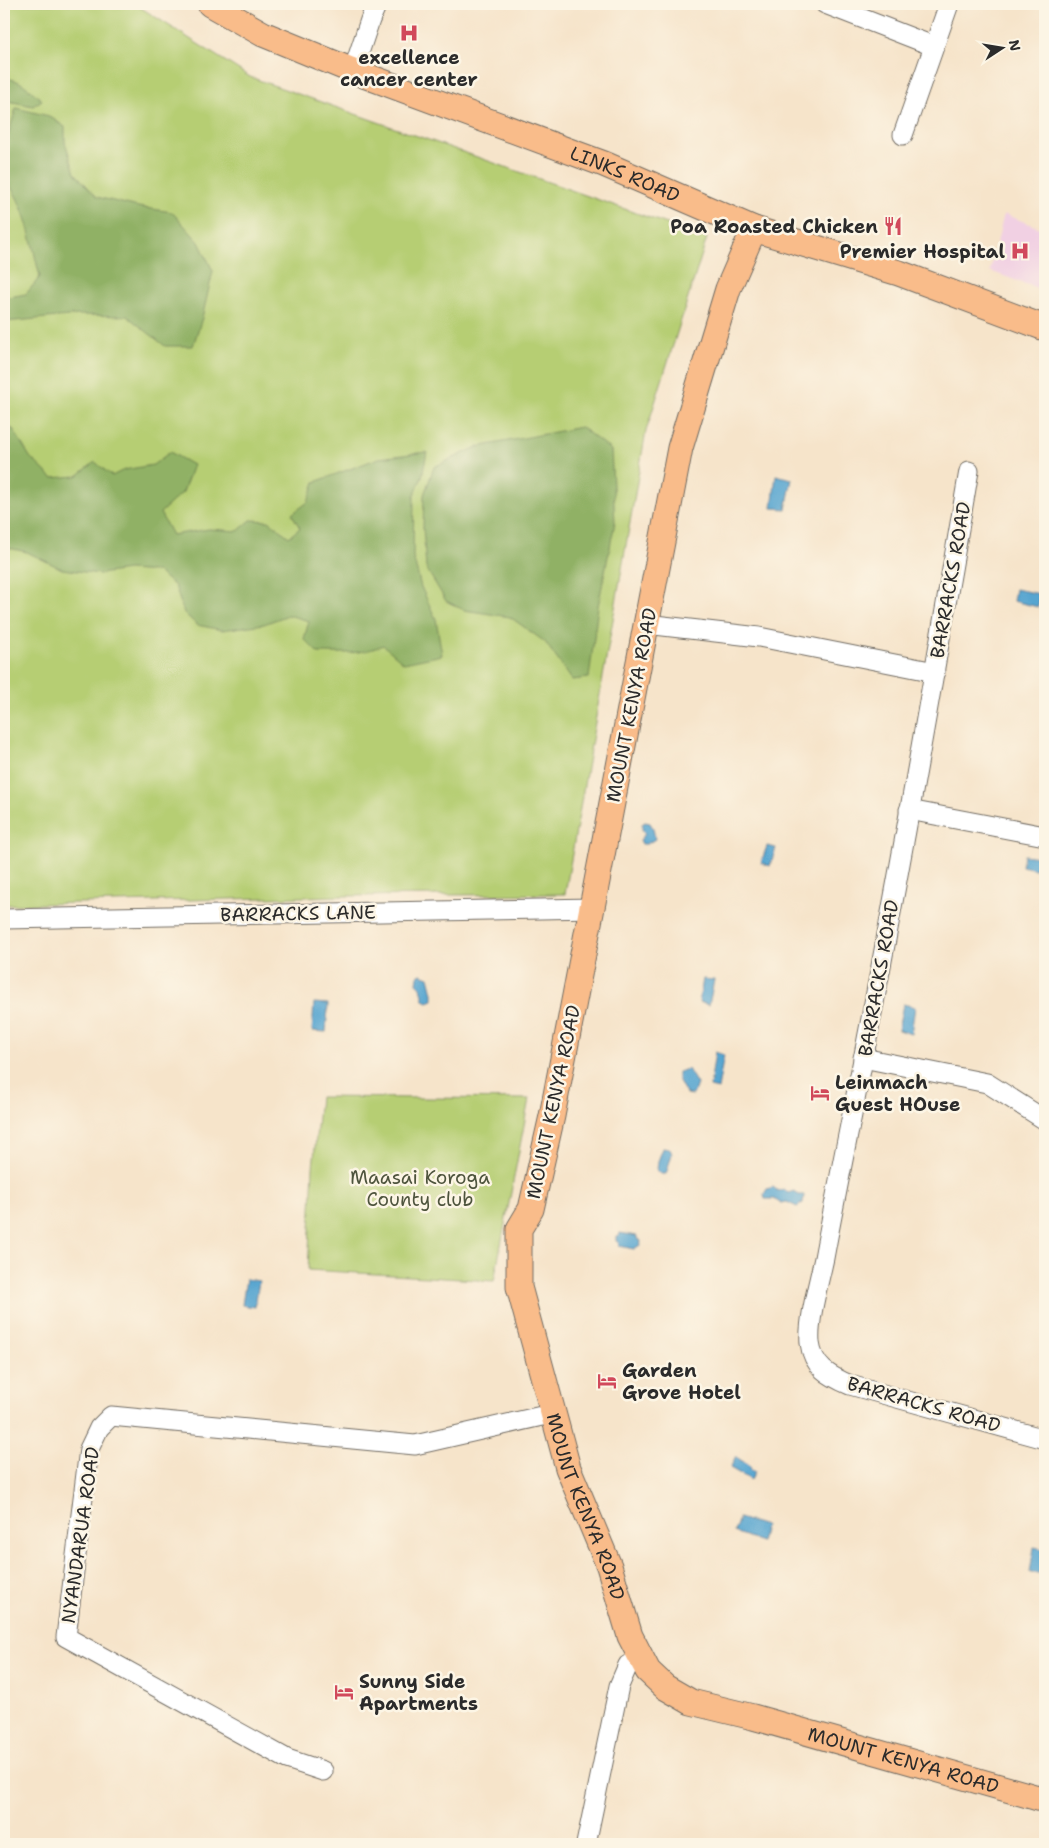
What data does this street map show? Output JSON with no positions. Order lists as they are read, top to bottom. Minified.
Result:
{"streets":{"main road":["LINKS ROAD","MOUNT KENYA ROAD"],"street":["BARRACKS ROAD","BARRACKS LANE","NYANDARUA ROAD"]},"crossings":[["LINKS ROAD","MOUNT KENYA ROAD"],["MOUNT KENYA ROAD","BARRACKS LANE"],["MOUNT KENYA ROAD","NYANDARUA ROAD"]],"parks":["Maasai Koroga County club"],"places":{"hospital":["excellence cancer center","Premier Hospital"],"restaurant":["Poa Roasted Chicken"],"hotel":["Leinmach Guest HOuse","Garden Grove Hotel","Sunny Side Apartments"]},"north":"right"}
